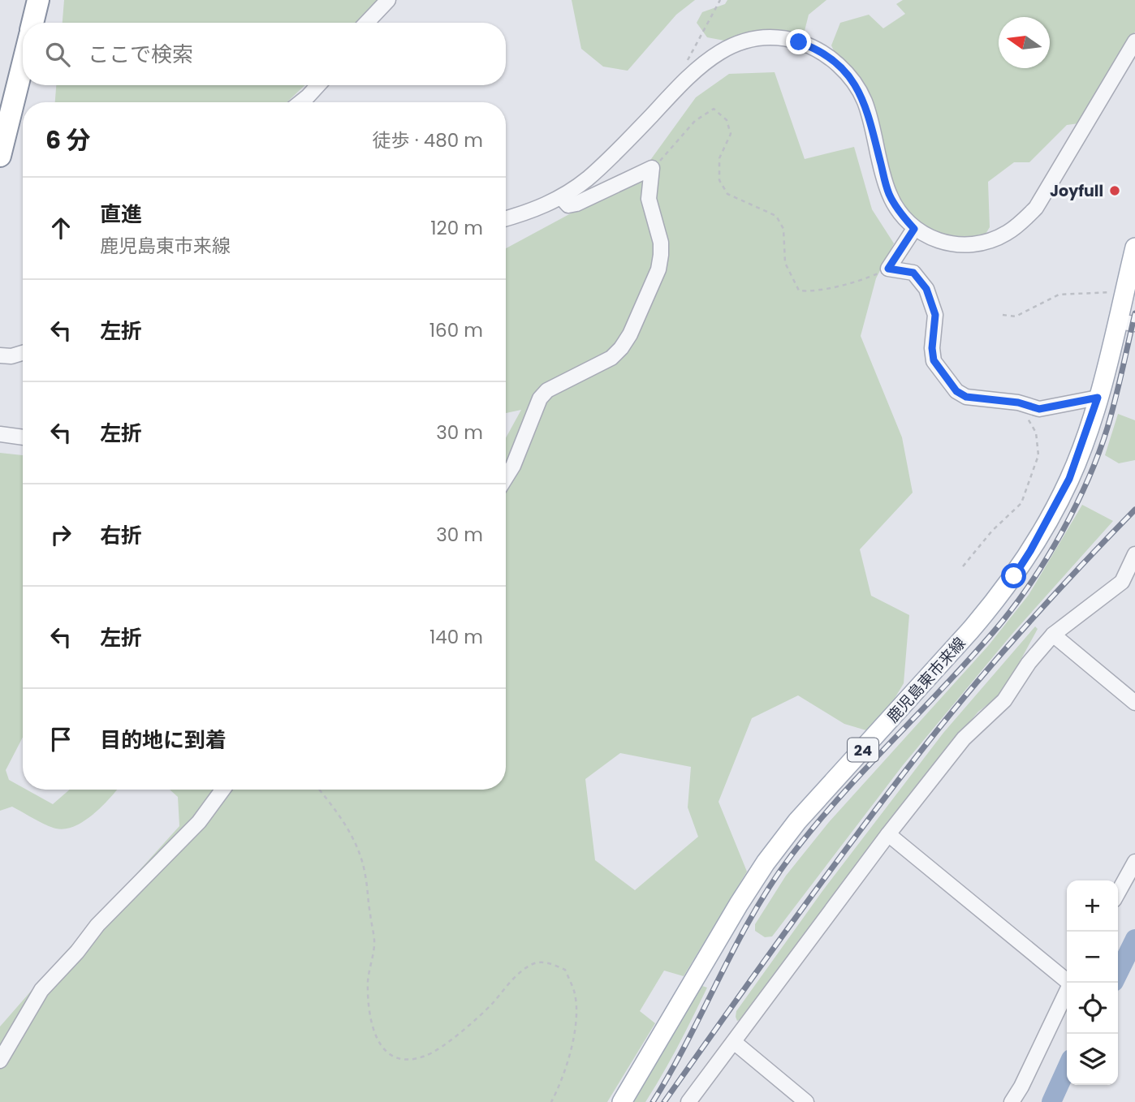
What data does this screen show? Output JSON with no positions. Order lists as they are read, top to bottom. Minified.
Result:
{"streets":{"main road":["鹿児島東市来線","24"]},"places":["Joyfull"],"north":"left","page":{"search":"ここで検索","heading":["6 分","徒歩 · 480 m"],"list":[["直進","鹿児島東市来線","120 m"],["左折","160 m"],["左折","30 m"],["右折","30 m"],["左折","140 m"],"目的地に到着"],"map_buttons":["+","−"]}}
